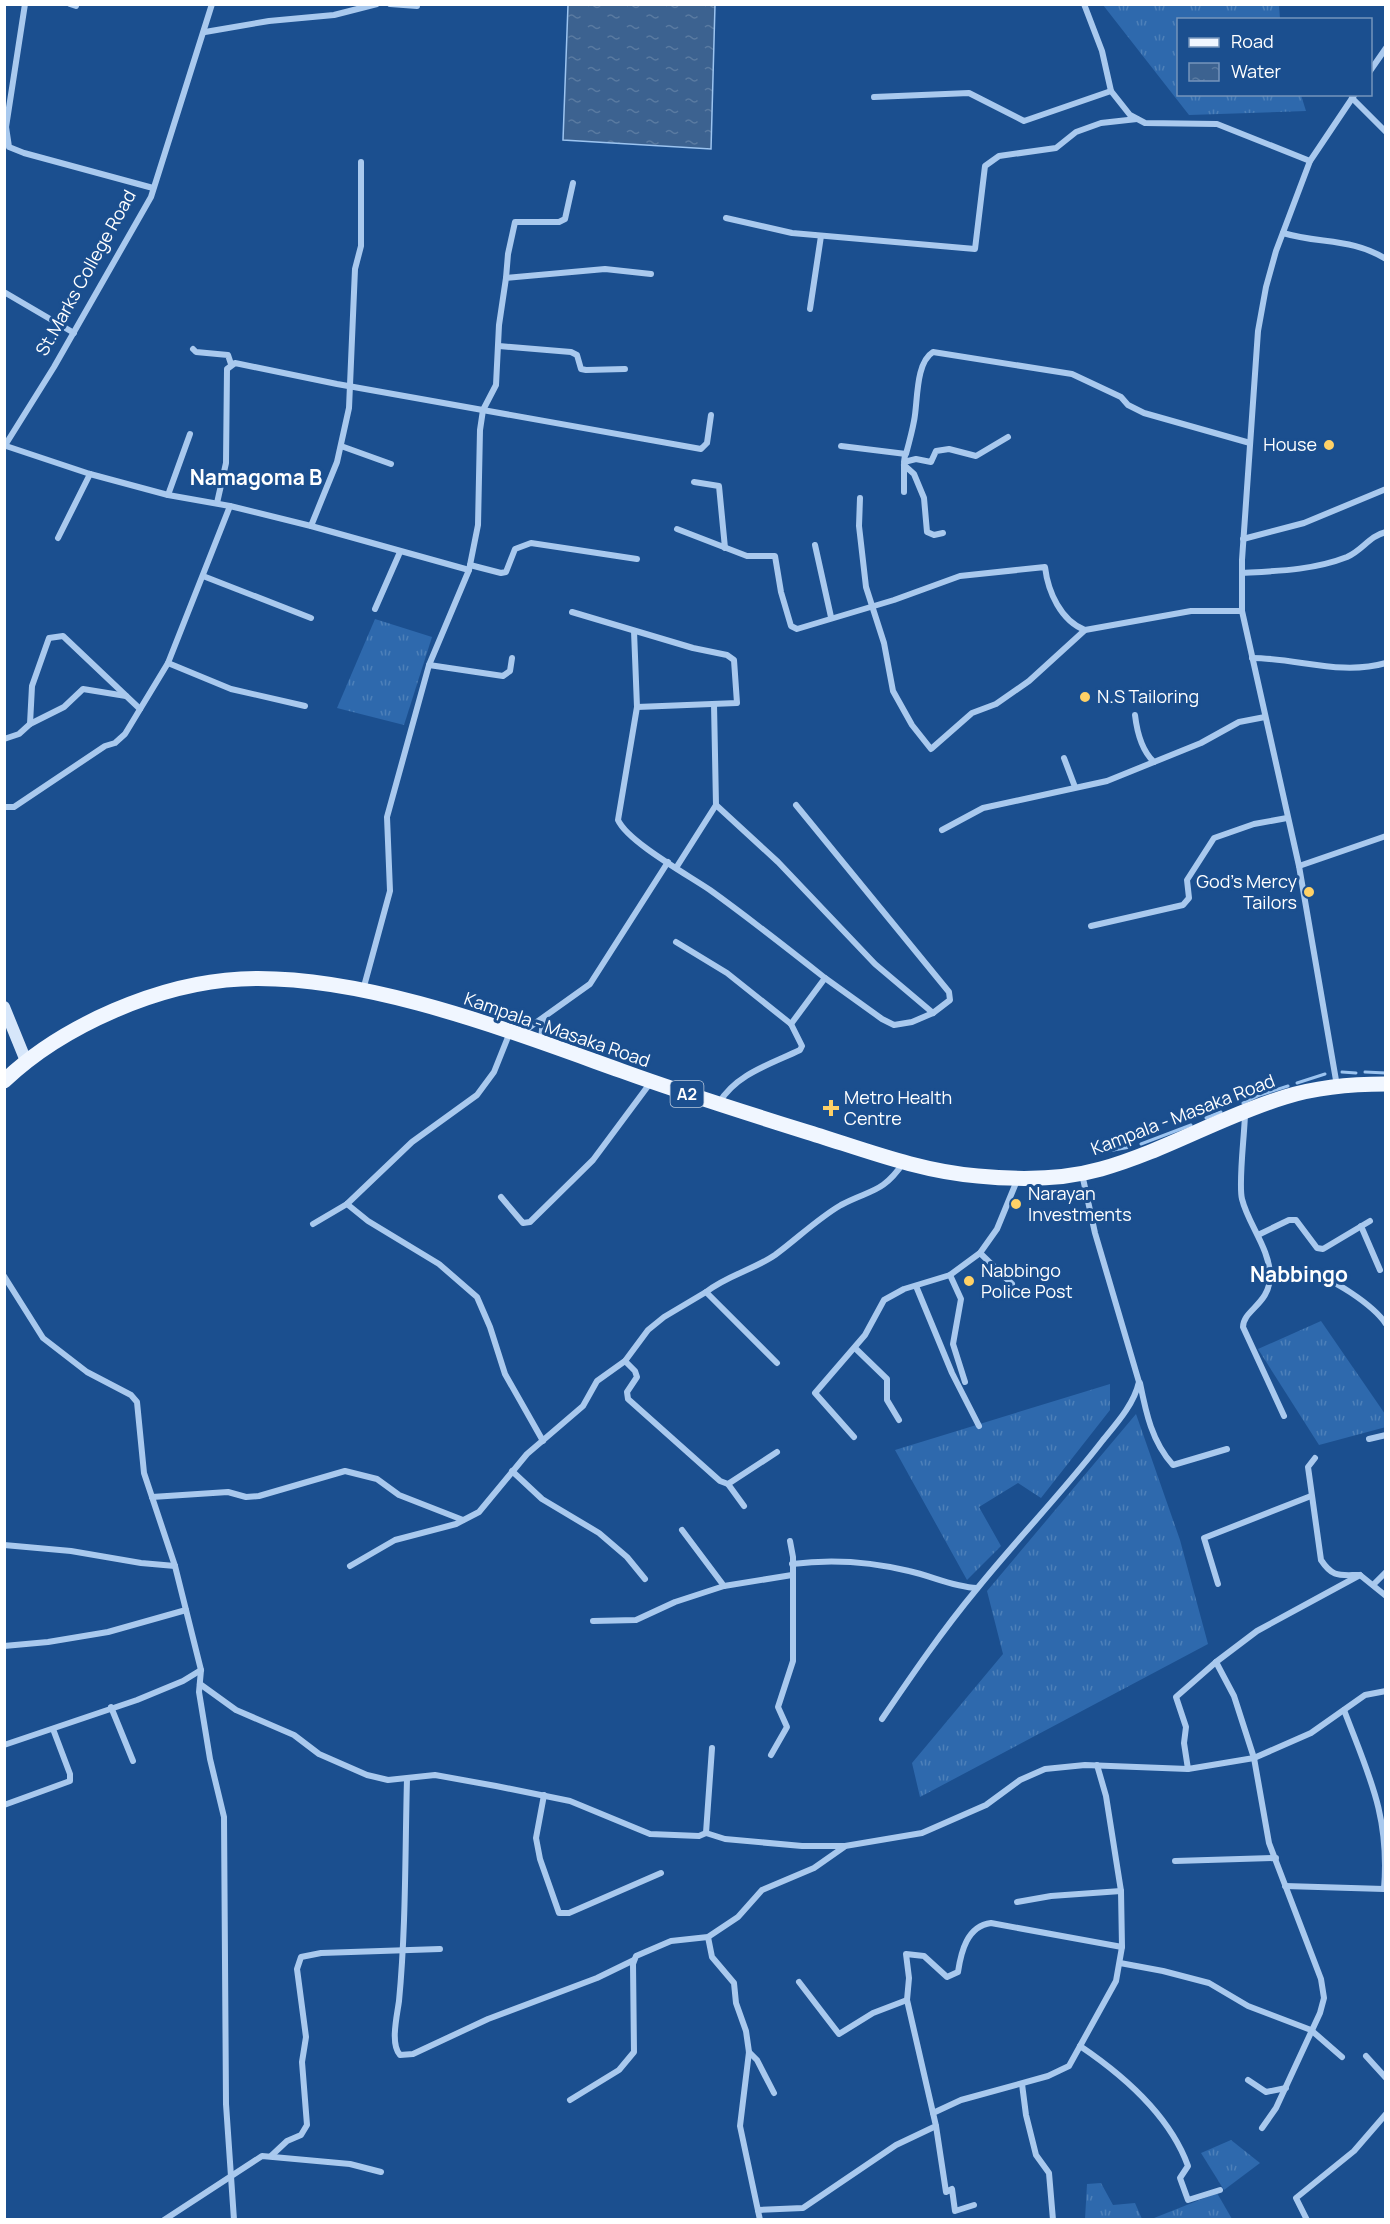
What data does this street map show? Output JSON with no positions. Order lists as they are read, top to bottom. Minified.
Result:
{"streets":{"main road":["Kampala - Masaka Road","A2"],"street":["St.Marks College Road"]},"districts":["Namagoma B","Nabbingo"],"places":{"other":["House","N.S Tailoring","God's Mercy Tailors","Narayan Investments","Nabbingo Police Post"],"health":["Metro Health Centre"]},"legend":["Road","Water"]}
